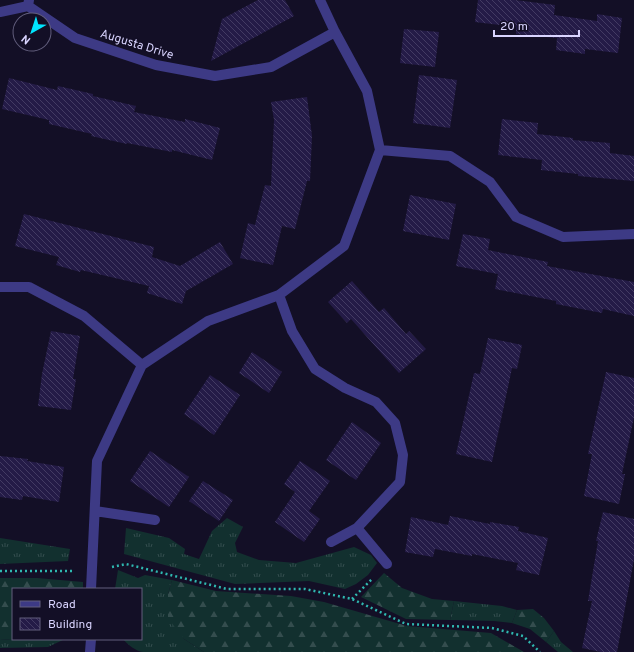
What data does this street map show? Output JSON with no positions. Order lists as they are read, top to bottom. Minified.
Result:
{"streets":{"street":["Augusta Drive"]},"legend":["Road","Building"],"scale_bar":"20 m","north":"bottom left"}
